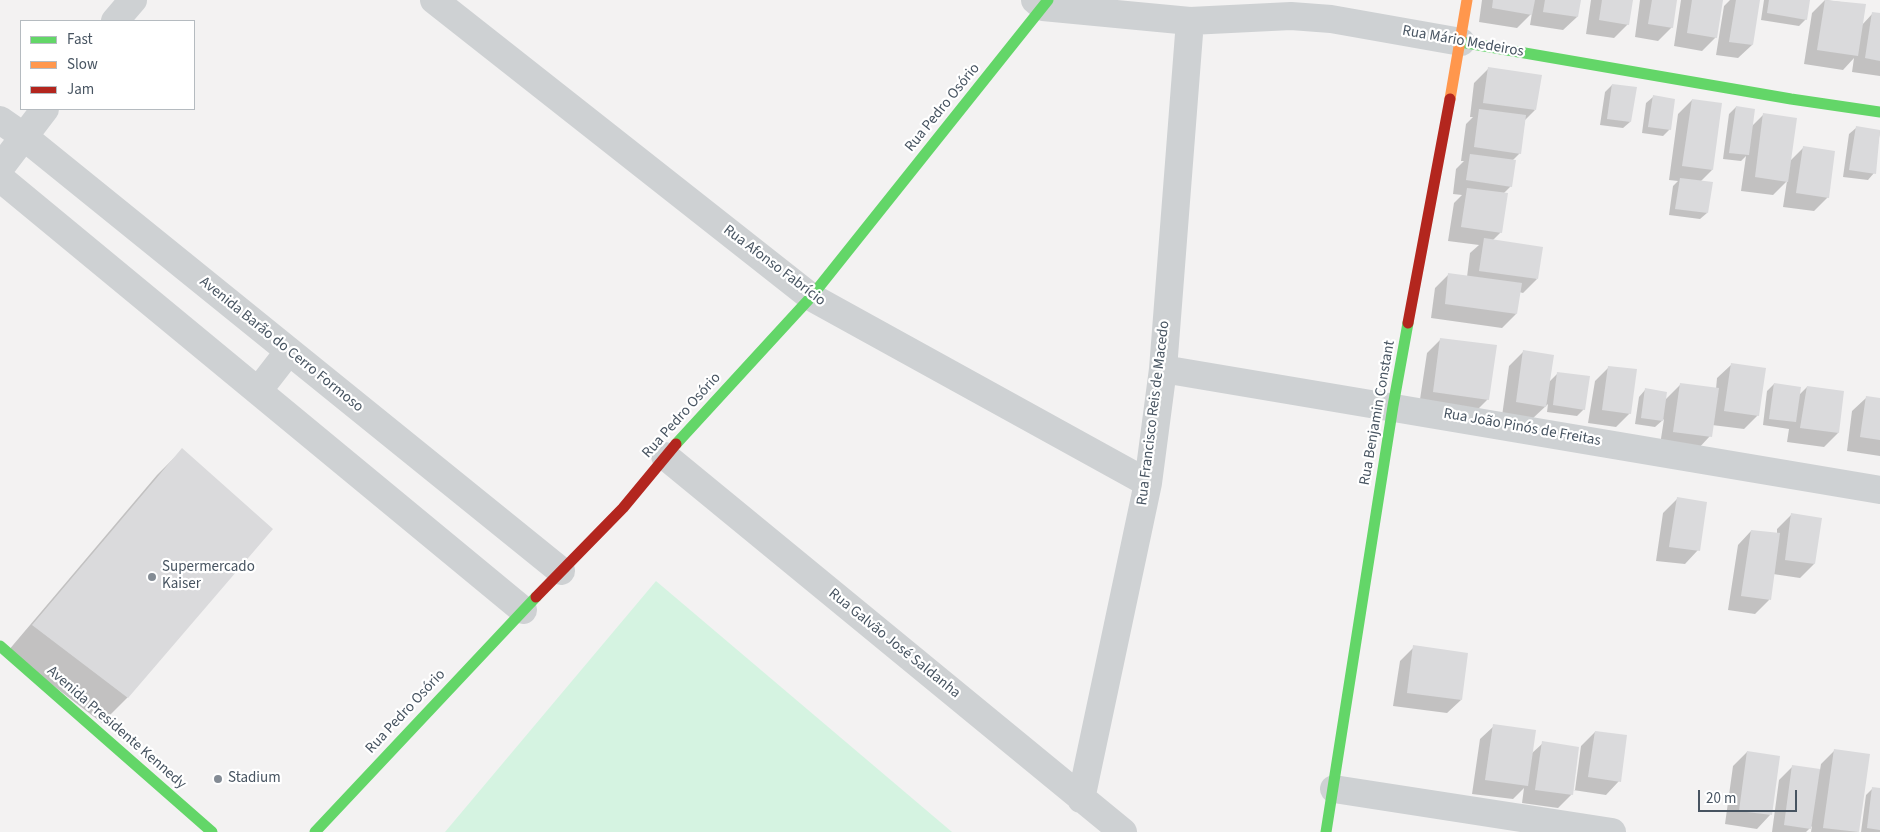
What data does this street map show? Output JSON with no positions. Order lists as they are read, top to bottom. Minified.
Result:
{"streets":{"street":["Rua Mário Medeiros","Rua Pedro Osório","Rua Afonso Fabrício","Avenida Barão do Cerro Formoso","Rua Francisco Reis de Macedo","Rua Benjamin Constant","Rua João Pinós de Freitas","Rua Galvão José Saldanha","Avenida Presidente Kennedy"]},"crossings":[["Rua Mário Medeiros","Rua Pedro Osório"],["Rua Mário Medeiros","Rua Francisco Reis de Macedo"],["Rua Mário Medeiros","Rua Benjamin Constant"],["Rua Pedro Osório","Rua Afonso Fabrício"],["Rua Pedro Osório","Avenida Barão do Cerro Formoso"],["Rua Pedro Osório","Rua Galvão José Saldanha"],["Rua Afonso Fabrício","Rua Francisco Reis de Macedo"],["Rua Francisco Reis de Macedo","Rua João Pinós de Freitas"],["Rua Francisco Reis de Macedo","Rua Galvão José Saldanha"],["Rua Benjamin Constant","Rua João Pinós de Freitas"]],"places":["Supermercado Kaiser","Stadium"],"legend":["Fast","Slow","Jam"],"scale_bar":"20 m"}
